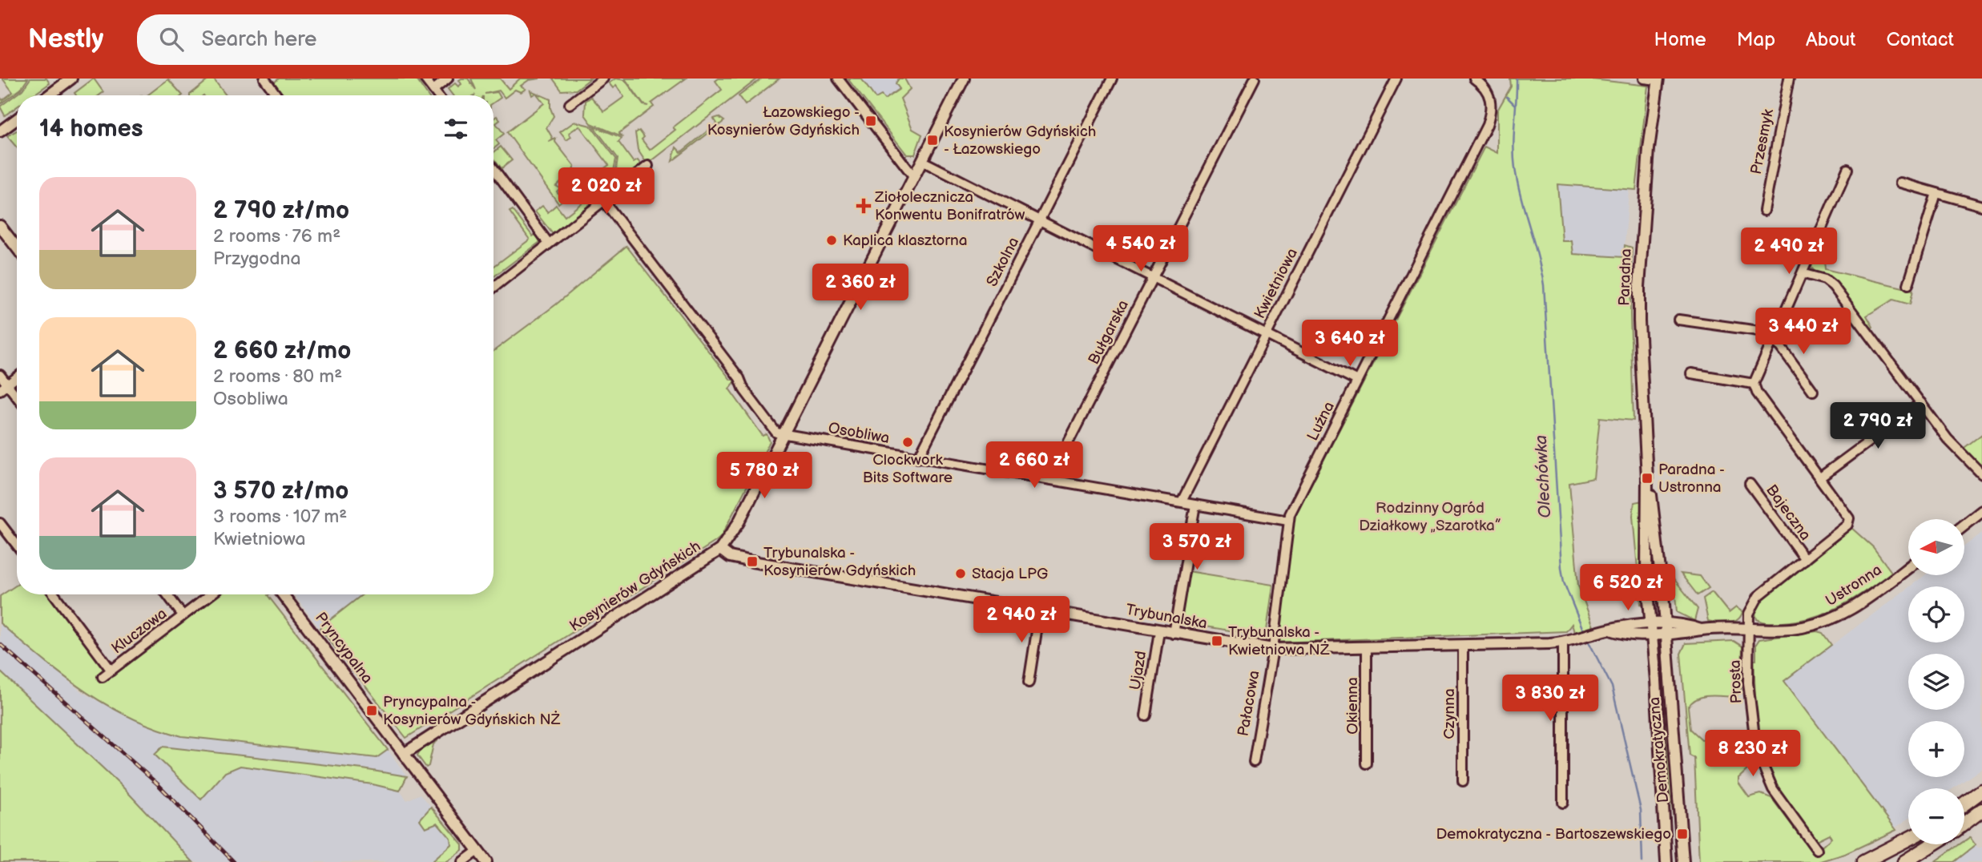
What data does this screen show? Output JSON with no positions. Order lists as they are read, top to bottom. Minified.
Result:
{"streets":{"street":["Przesmyk","Szkolna","Paradna","Kwietniowa","Bułgarska","Luźna","Osobliwa","Bajeczna","Ustronna","Kosynierów Gdyńskich","Trybunalska","Kluczowa","Pryncypalna","Ujazd","Prosta","Pałacowa","Okienna","Czynna","Demokratyczna"]},"crossings":[["Szkolna","Osobliwa"],["Paradna","Ustronna"],["Paradna","Trybunalska"],["Paradna","Demokratyczna"],["Kwietniowa","Osobliwa"],["Bułgarska","Osobliwa"],["Luźna","Osobliwa"],["Luźna","Trybunalska"],["Luźna","Pałacowa"],["Osobliwa","Kosynierów Gdyńskich"],["Bajeczna","Prosta"],["Ustronna","Trybunalska"],["Ustronna","Prosta"],["Ustronna","Demokratyczna"],["Kosynierów Gdyńskich","Trybunalska"],["Kosynierów Gdyńskich","Pryncypalna"],["Trybunalska","Ujazd"],["Trybunalska","Pałacowa"],["Trybunalska","Okienna"],["Trybunalska","Czynna"],["Trybunalska","Demokratyczna"]],"water":["Olechówka"],"parks":["Rodzinny Ogród Działkowy „Szarotka”"],"places":{"transit":["Łazowskiego - Kosynierów Gdyńskich","Kosynierów Gdyńskich - Łazowskiego","Paradna - Ustronna","Trybunalska - Kosynierów Gdyńskich","Trybunalska - Kwietniowa NŻ","Pryncypalna - Kosynierów Gdyńskich NŻ","Demokratyczna - Bartoszewskiego"],"health":["Ziołolecznicza Konwentu Bonifratrów"],"other":["Kaplica klasztorna","Clockwork Bits Software","Stacja LPG"]},"north":"left","page":{"header":"Nestly","search":"Search here","nav":["Home","Map","About","Contact"],"heading":"14 homes","list":[{"name":"2 790 zł/mo","note":"2 rooms · 76 m² · Przygodna"},{"name":"2 660 zł/mo","note":"2 rooms · 80 m² · Osobliwa"},{"name":"3 570 zł/mo","note":"3 rooms · 107 m² · Kwietniowa"}],"price":["2 020 zł","4 540 zł","2 490 zł","2 360 zł","3 440 zł","3 640 zł","2 790 zł","2 660 zł","5 780 zł","3 570 zł","6 520 zł","2 940 zł","3 830 zł","8 230 zł"],"map_buttons":["+","−"]}}
